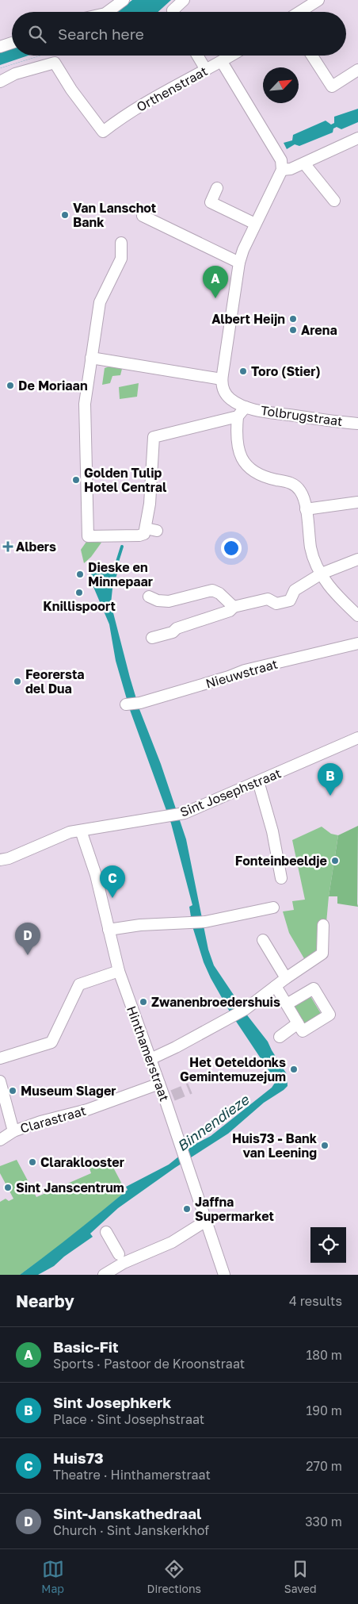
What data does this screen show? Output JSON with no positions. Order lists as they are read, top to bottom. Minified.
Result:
{"streets":{"street":["Orthenstraat","Tolbrugstraat","Nieuwstraat","Sint Josephstraat","Hinthamerstraat","Clarastraat"]},"crossings":[["Sint Josephstraat","Hinthamerstraat"],["Hinthamerstraat","Clarastraat"]],"water":["Binnendieze"],"places":{"other":["Van Lanschot Bank","Albert Heijn","Arena","Toro (Stier)","De Moriaan","Golden Tulip Hotel Central","Dieske en Minnepaar","Knillispoort","Feorersta del Dua","Fonteinbeeldje","Zwanenbroedershuis","Het Oeteldonks Gemintemuzejum","Museum Slager","Huis73 - Bank van Leening","Claraklooster","Sint Janscentrum","Jaffna Supermarket"],"health":["Albers"]},"north":"top right","page":{"search":"Search here","pins":["A","B","C","D"],"heading":["Nearby","4 results"],"list":[{"mark":"A","name":"Basic-Fit","note":"Sports · Pastoor de Kroonstraat","value":"180 m"},{"mark":"B","name":"Sint Josephkerk","note":"Place · Sint Josephstraat","value":"190 m"},{"mark":"C","name":"Huis73","note":"Theatre · Hinthamerstraat","value":"270 m"},{"mark":"D","name":"Sint-Janskathedraal","note":"Church · Sint Janskerkhof","value":"330 m"}],"nav":["Map","Directions","Saved"]}}
